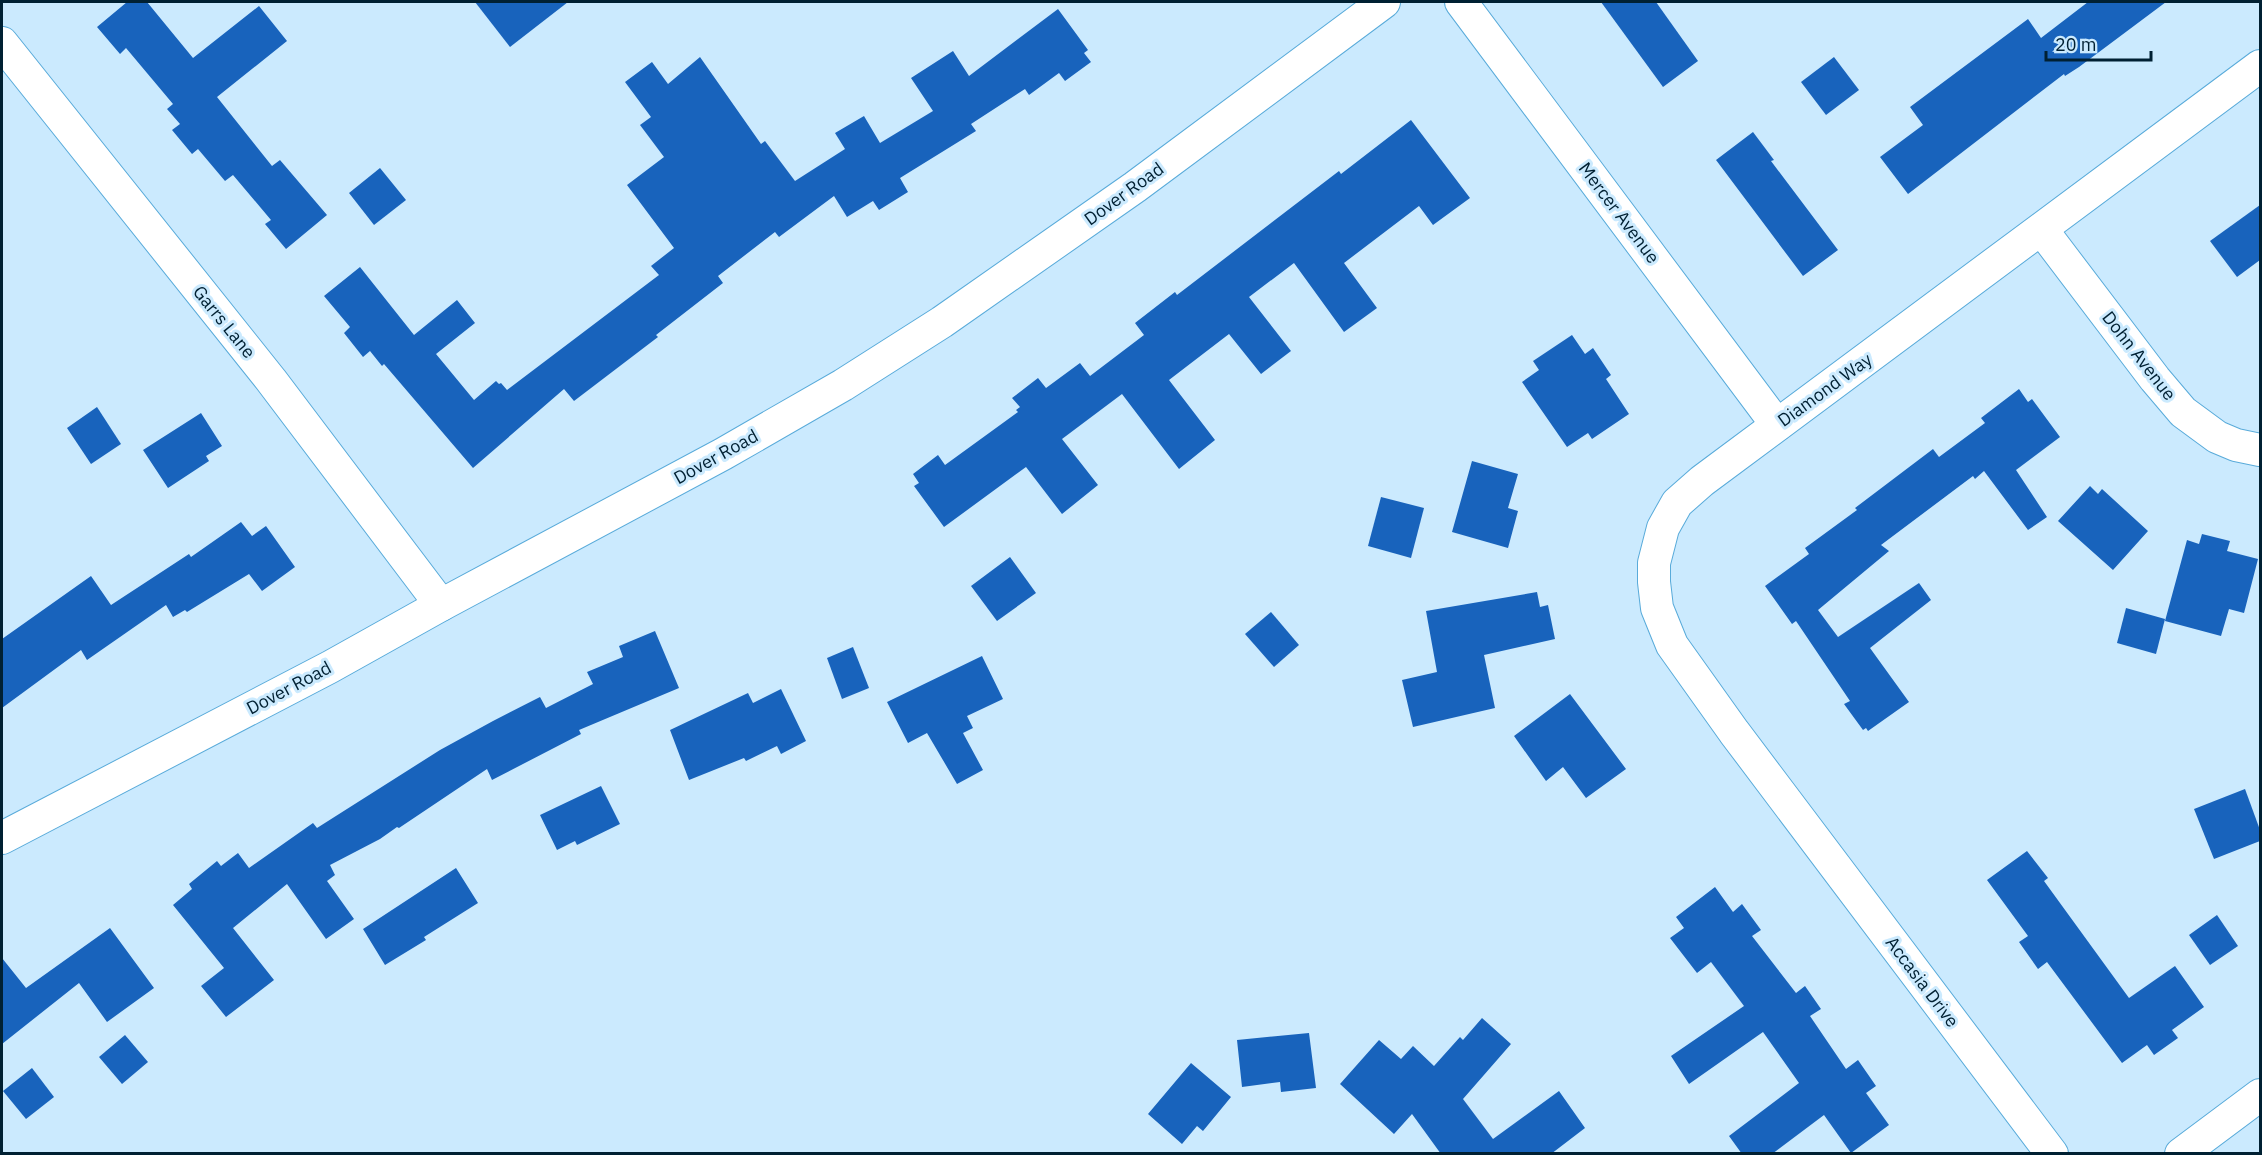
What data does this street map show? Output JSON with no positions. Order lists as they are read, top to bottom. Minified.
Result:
{"streets":{"street":["Dover Road","Mercer Avenue","Garrs Lane","Dohn Avenue","Diamond Way","Accasia Drive"]},"crossings":[["Dover Road","Garrs Lane"],["Mercer Avenue","Diamond Way"],["Dohn Avenue","Diamond Way"],["Diamond Way","Accasia Drive"]],"scale_bar":"20 m"}
